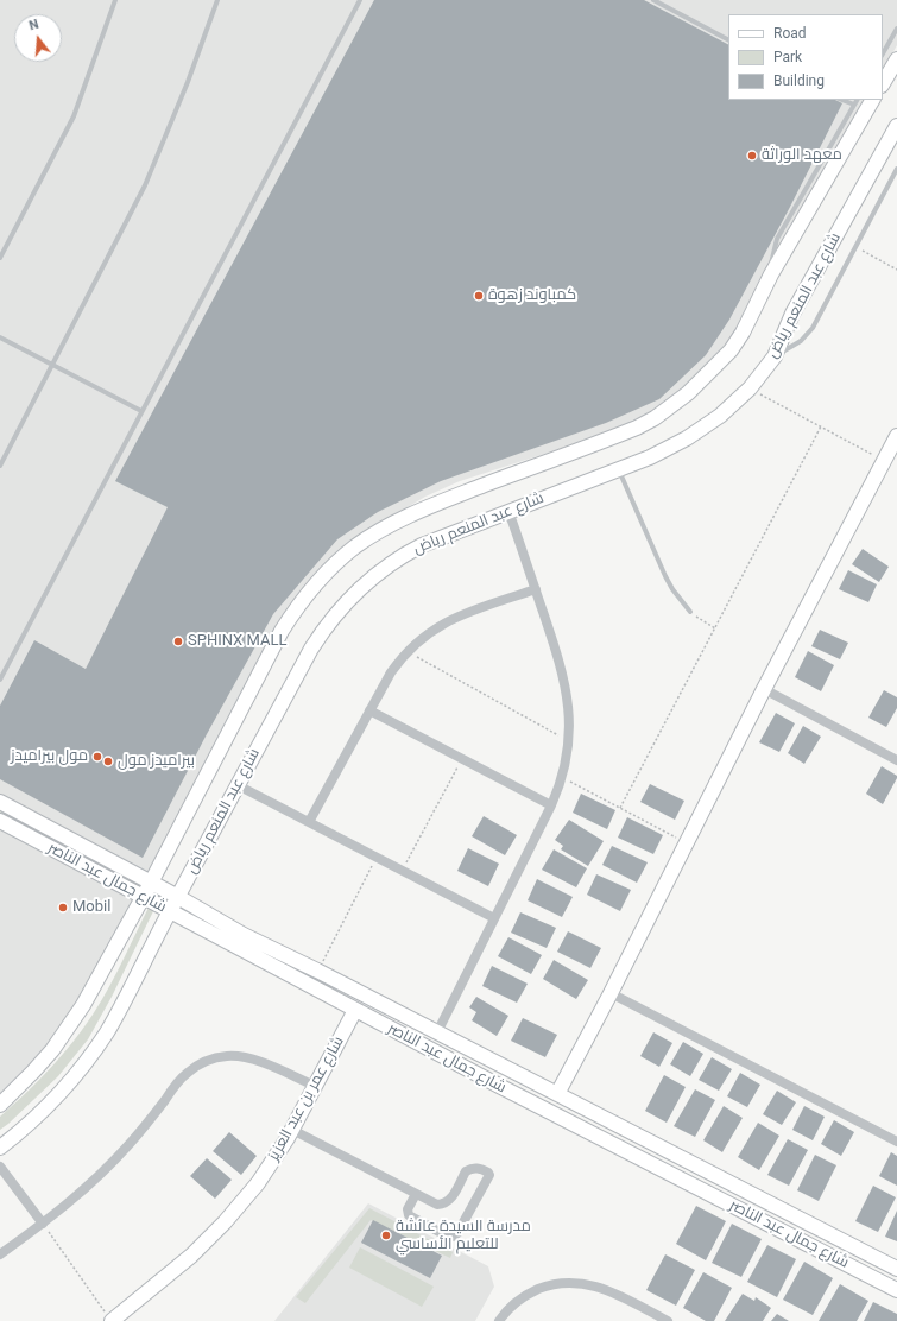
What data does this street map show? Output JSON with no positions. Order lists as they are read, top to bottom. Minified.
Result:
{"streets":{"street":["شارع عبد المنعم رياض","شارع جمال عبد الناصر","شارع عمر بن عبد العزيز"]},"crossings":[["شارع عبد المنعم رياض","شارع جمال عبد الناصر"],["شارع جمال عبد الناصر","شارع عمر بن عبد العزيز"]],"places":["معهد الوراثة","كمباوند زهوة","SPHINX MALL","مول بيراميدز","بيراميدز مول","Mobil","مدرسة السيدة عائشة للتعليم الأساسي"],"legend":["Road","Park","Building"],"north":"top"}
